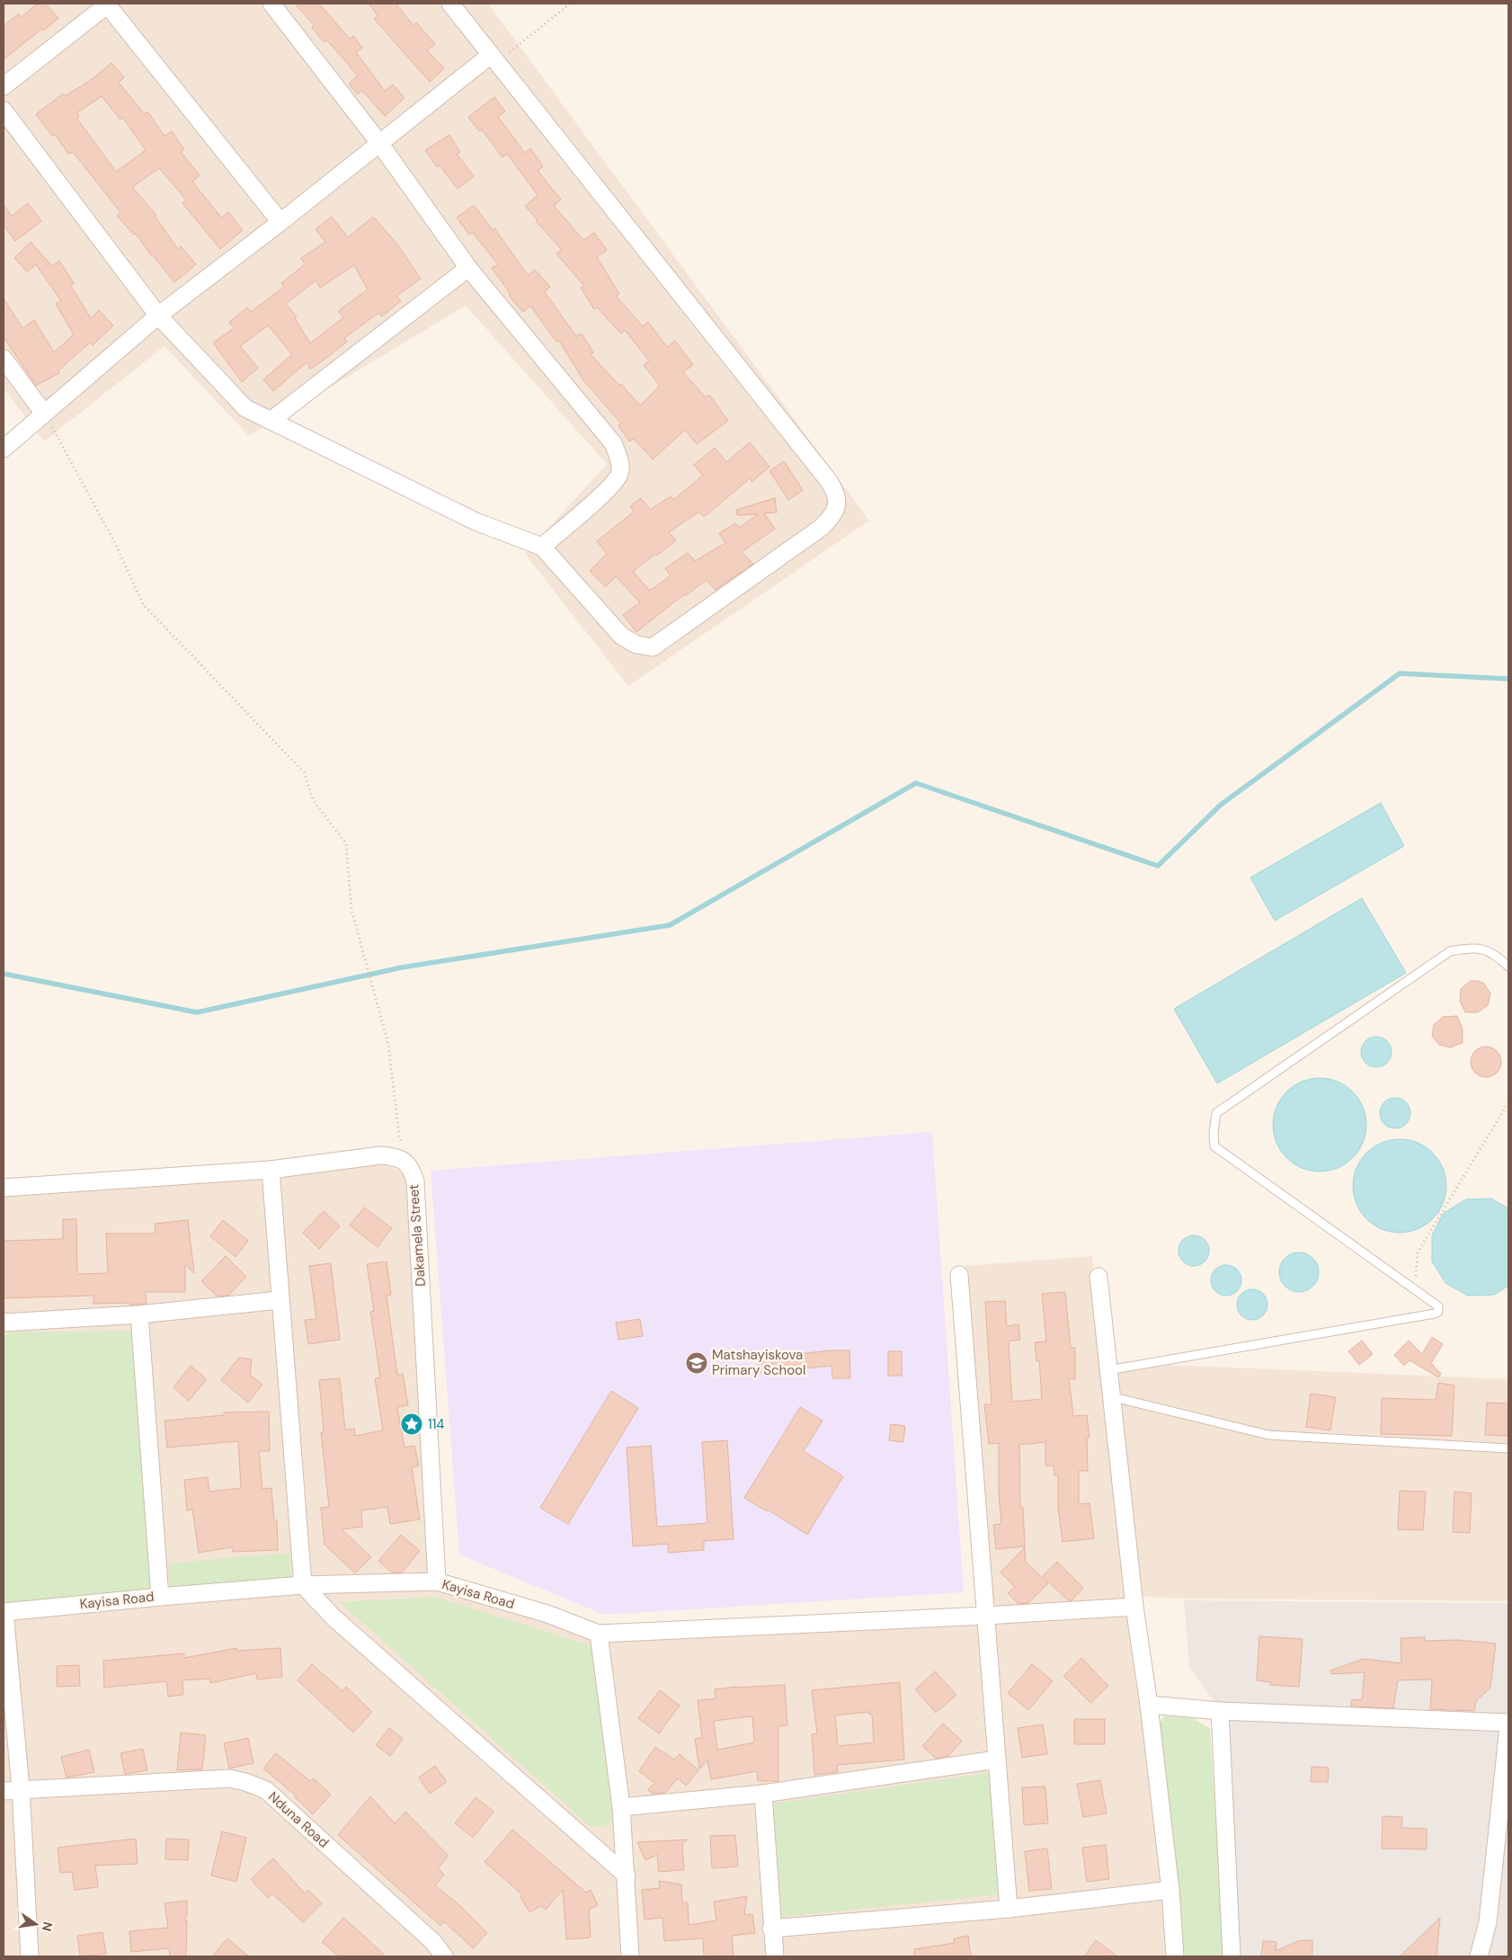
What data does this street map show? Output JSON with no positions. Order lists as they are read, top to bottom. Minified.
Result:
{"streets":{"street":["Dakamela Street","Kayisa Road","Nduna Road"]},"crossings":[["Dakamela Street","Kayisa Road"]],"places":{"school or university":["Matshayiskova Primary School"],"place":["114"]},"north":"right"}
